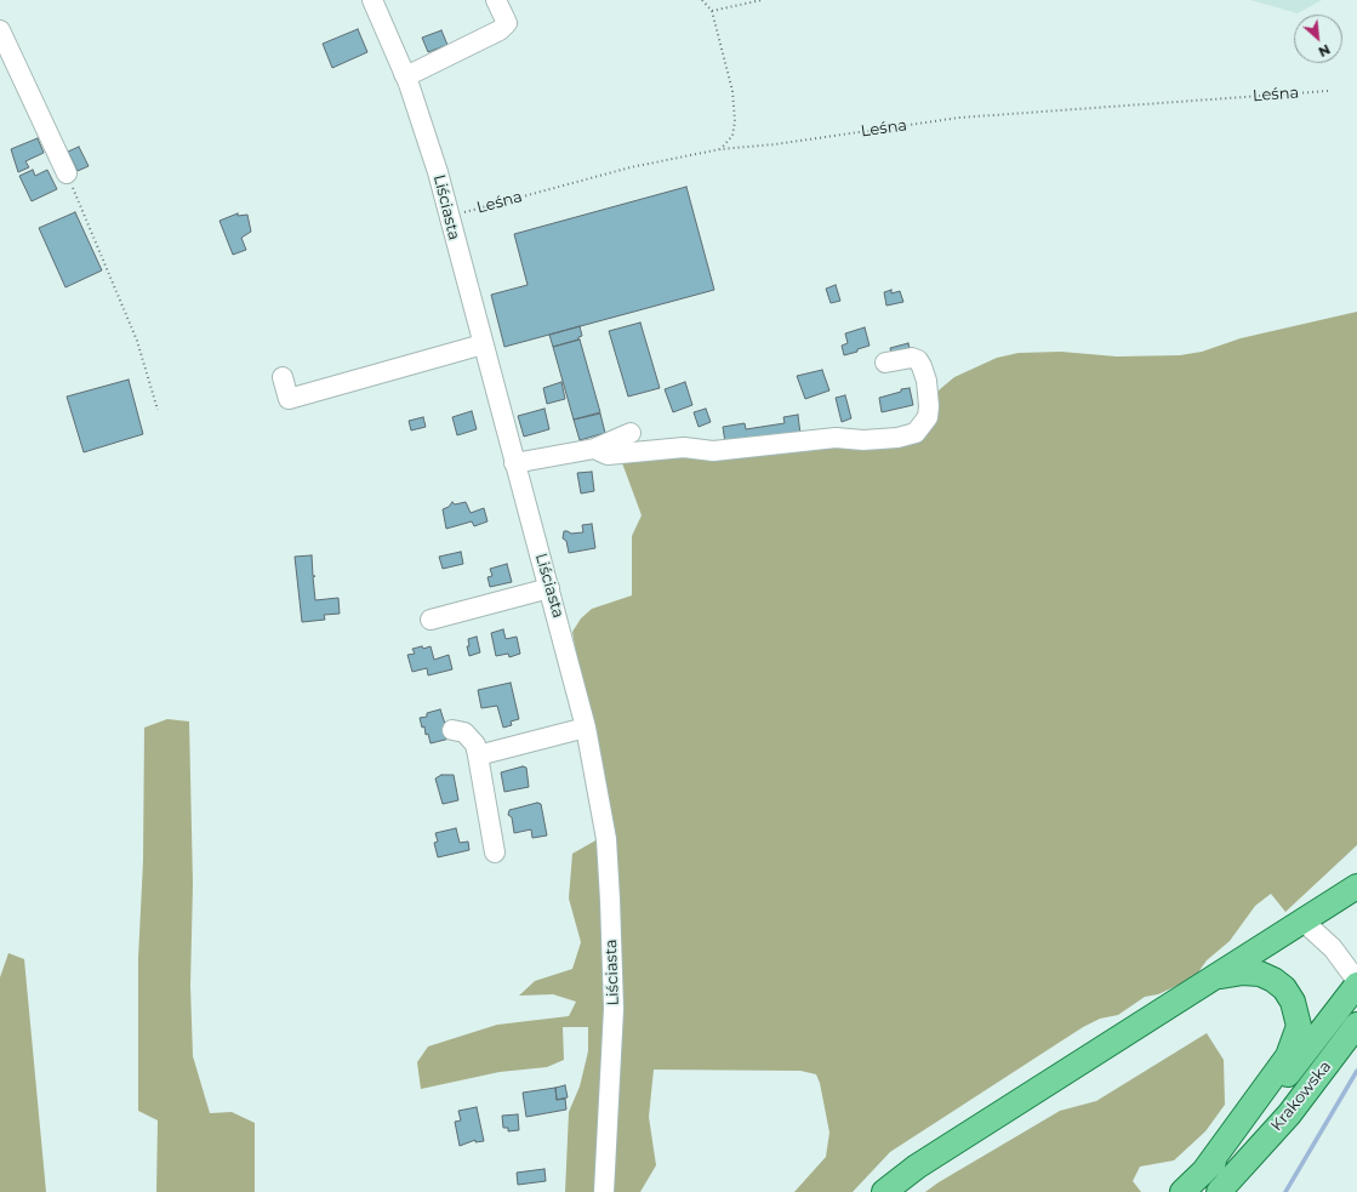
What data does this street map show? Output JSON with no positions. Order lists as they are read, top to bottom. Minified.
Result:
{"streets":{"main road":["Krakowska"],"street":["Liściasta"],"path":["Leśna"]},"crossings":[["Leśna","Liściasta"]],"north":"bottom right"}
